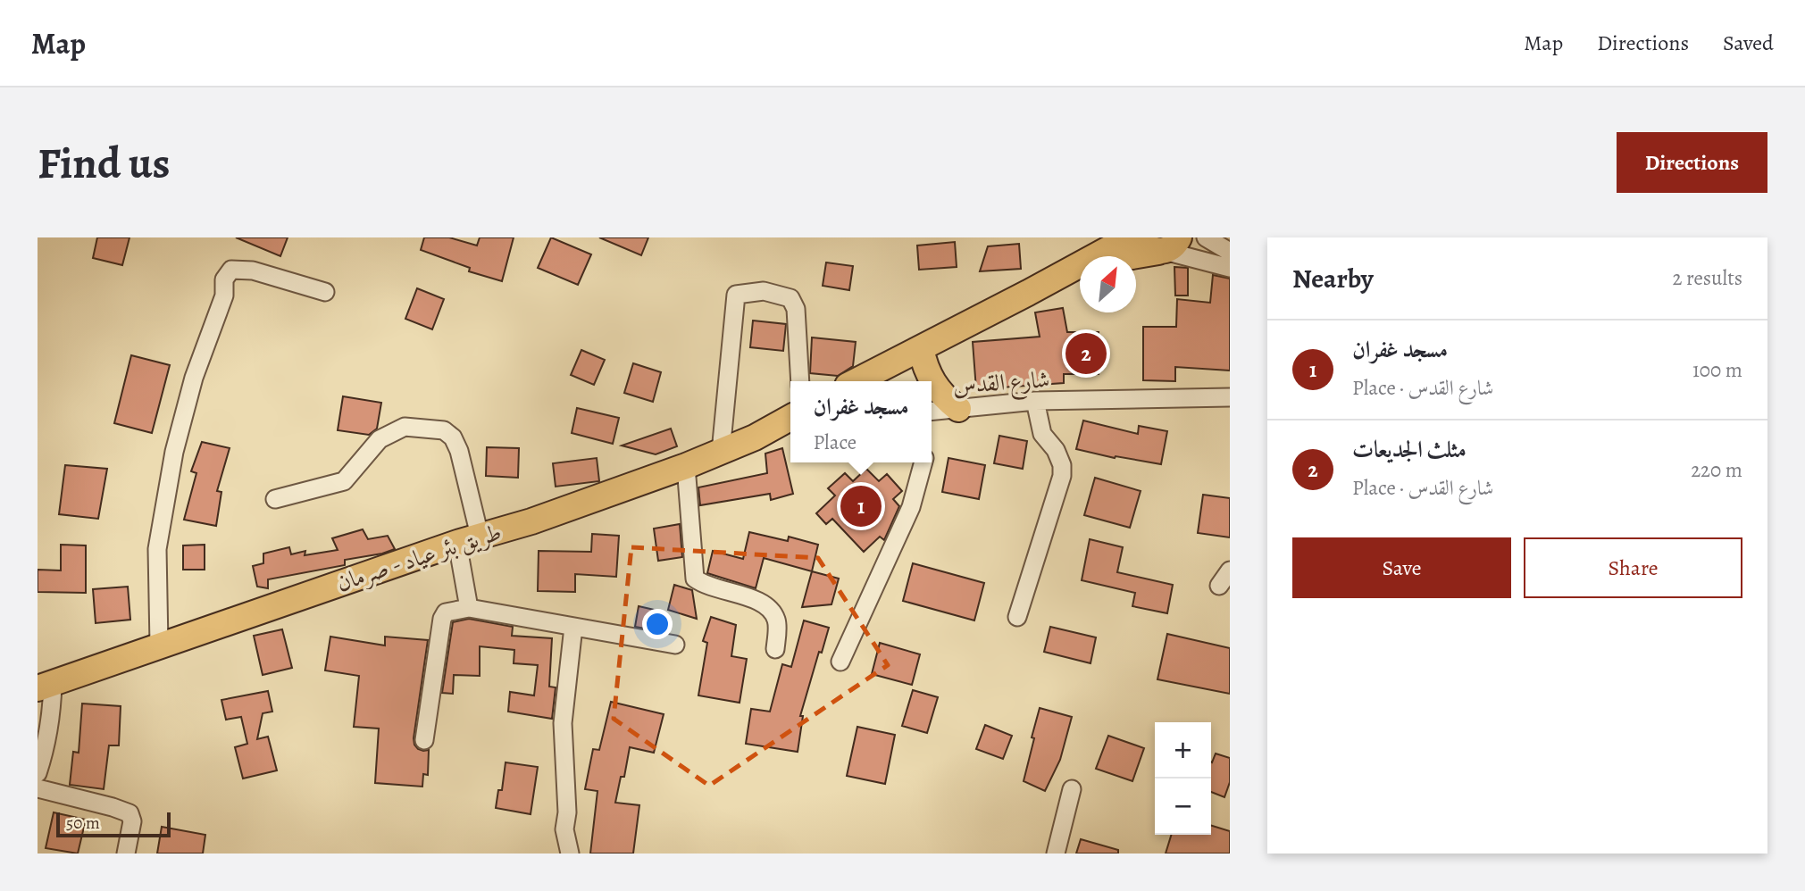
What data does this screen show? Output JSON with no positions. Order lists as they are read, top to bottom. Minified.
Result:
{"streets":{"highway":["طريق بئر عياد - صرمان"],"street":["شارع القدس"]},"scale_bar":"50 m","north":"top right","page":{"header":"Map","nav":["Map","Directions","Saved"],"buttons":["Directions",["Save","Share"]],"title":"Find us","heading":["Nearby","2 results"],"list":[{"mark":"1","name":"مسجد غفران","note":"Place · شارع القدس","value":"100 m"},{"mark":"2","name":"مثلث الجديعات","note":"Place · شارع القدس","value":"220 m"}],"pins":["2","1"],"popup":["مسجد غفران","Place"],"map_buttons":["+","−"],"scale":"50 m"}}
